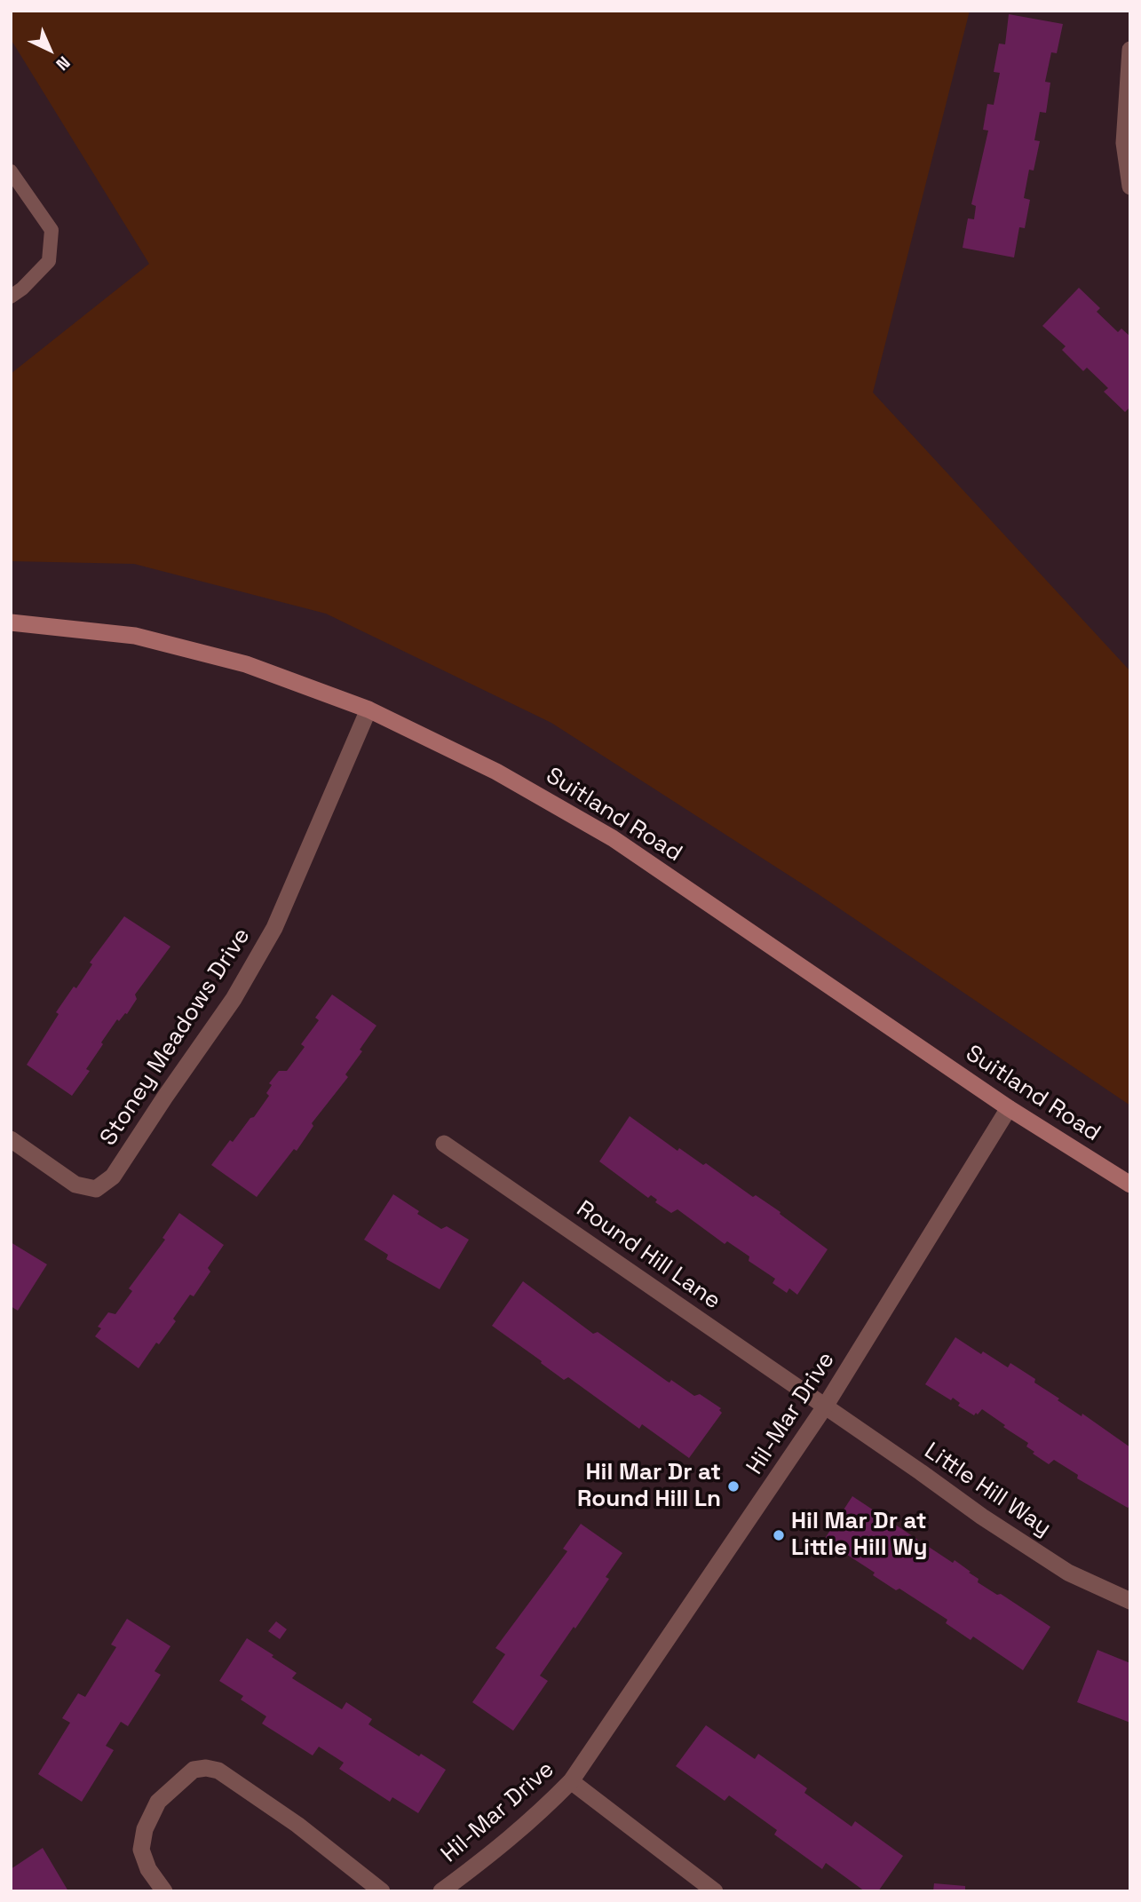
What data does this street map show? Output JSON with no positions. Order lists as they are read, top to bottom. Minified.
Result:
{"streets":{"main road":["Suitland Road"],"street":["Stoney Meadows Drive","Round Hill Lane","Hil-Mar Drive","Little Hill Way"]},"crossings":[["Suitland Road","Stoney Meadows Drive"],["Suitland Road","Hil-Mar Drive"],["Round Hill Lane","Hil-Mar Drive"],["Round Hill Lane","Little Hill Way"],["Hil-Mar Drive","Little Hill Way"]],"places":["Hil Mar Dr at Round Hill Ln","Hil Mar Dr at Little Hill Wy"],"north":"bottom right"}
